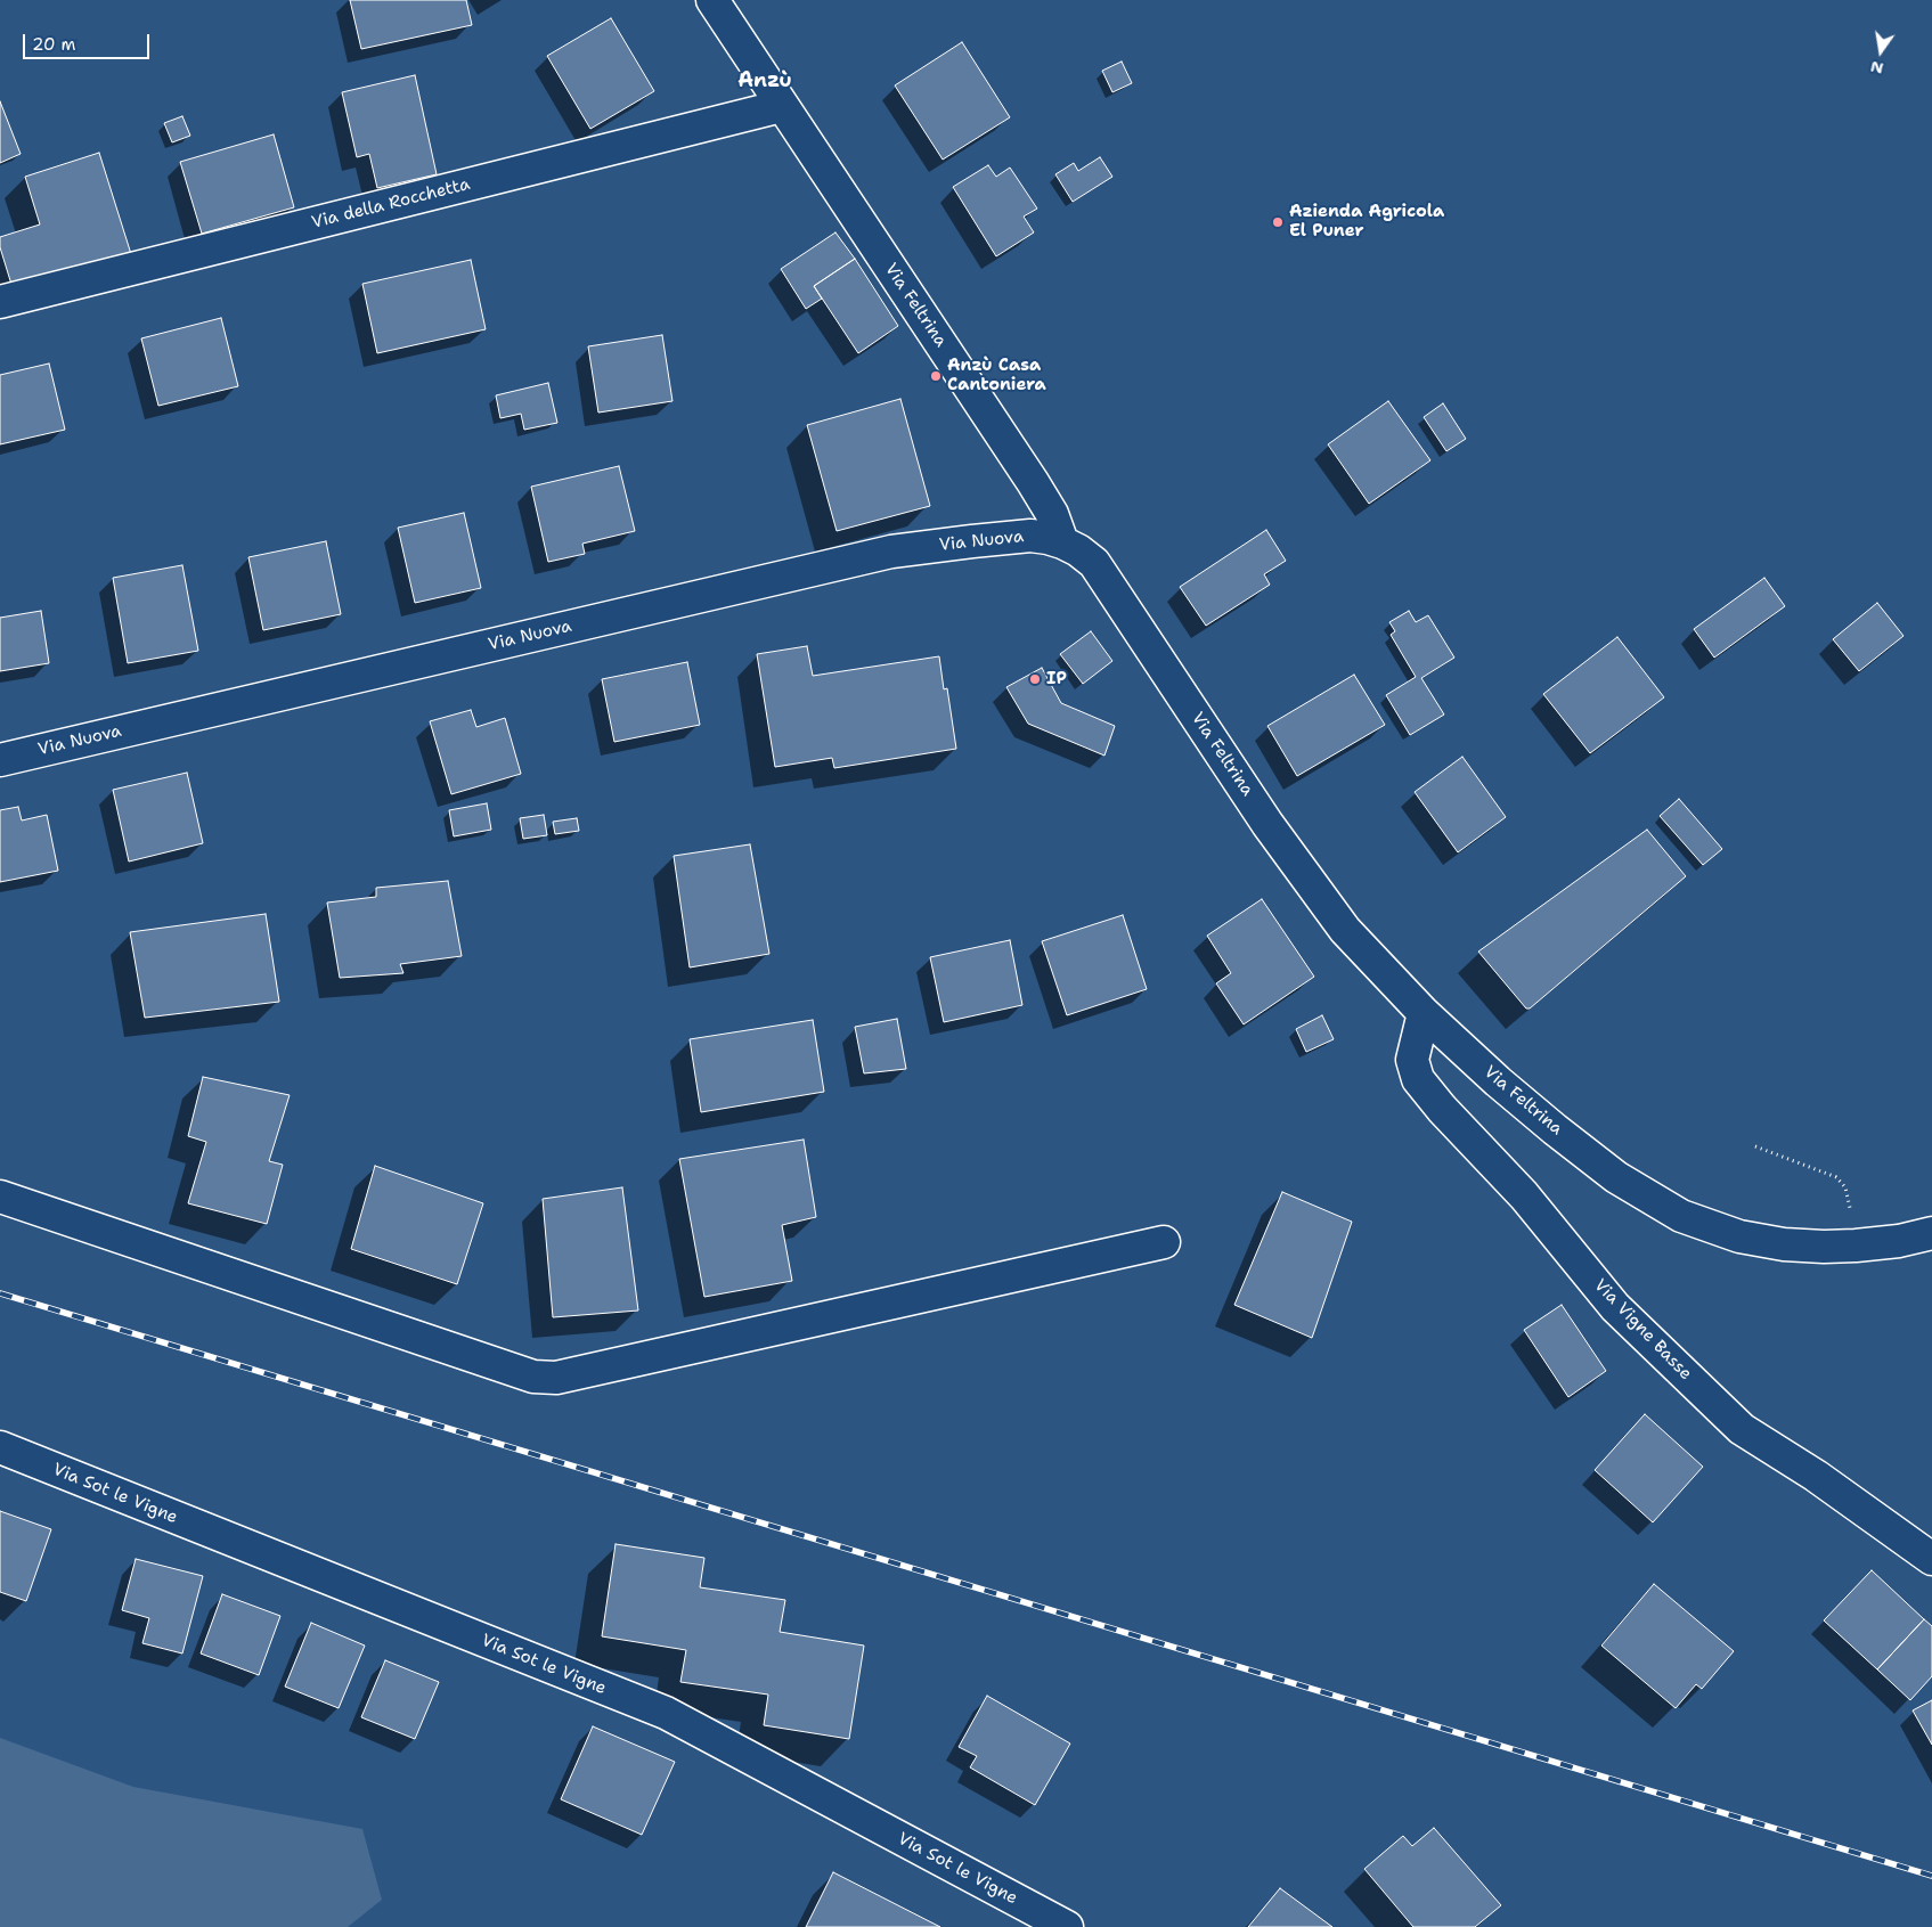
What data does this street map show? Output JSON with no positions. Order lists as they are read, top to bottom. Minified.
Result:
{"streets":{"street":["Via della Rocchetta","Via Feltrina","Via Nuova","Via Vigne Basse","Via Sot le Vigne"]},"crossings":[["Via della Rocchetta","Via Feltrina"],["Via Feltrina","Via Nuova"],["Via Feltrina","Via Vigne Basse"]],"districts":["Anzù"],"places":["Azienda Agricola El Puner","Anzù Casa Cantoniera","IP"],"scale_bar":"20 m","north":"bottom"}
